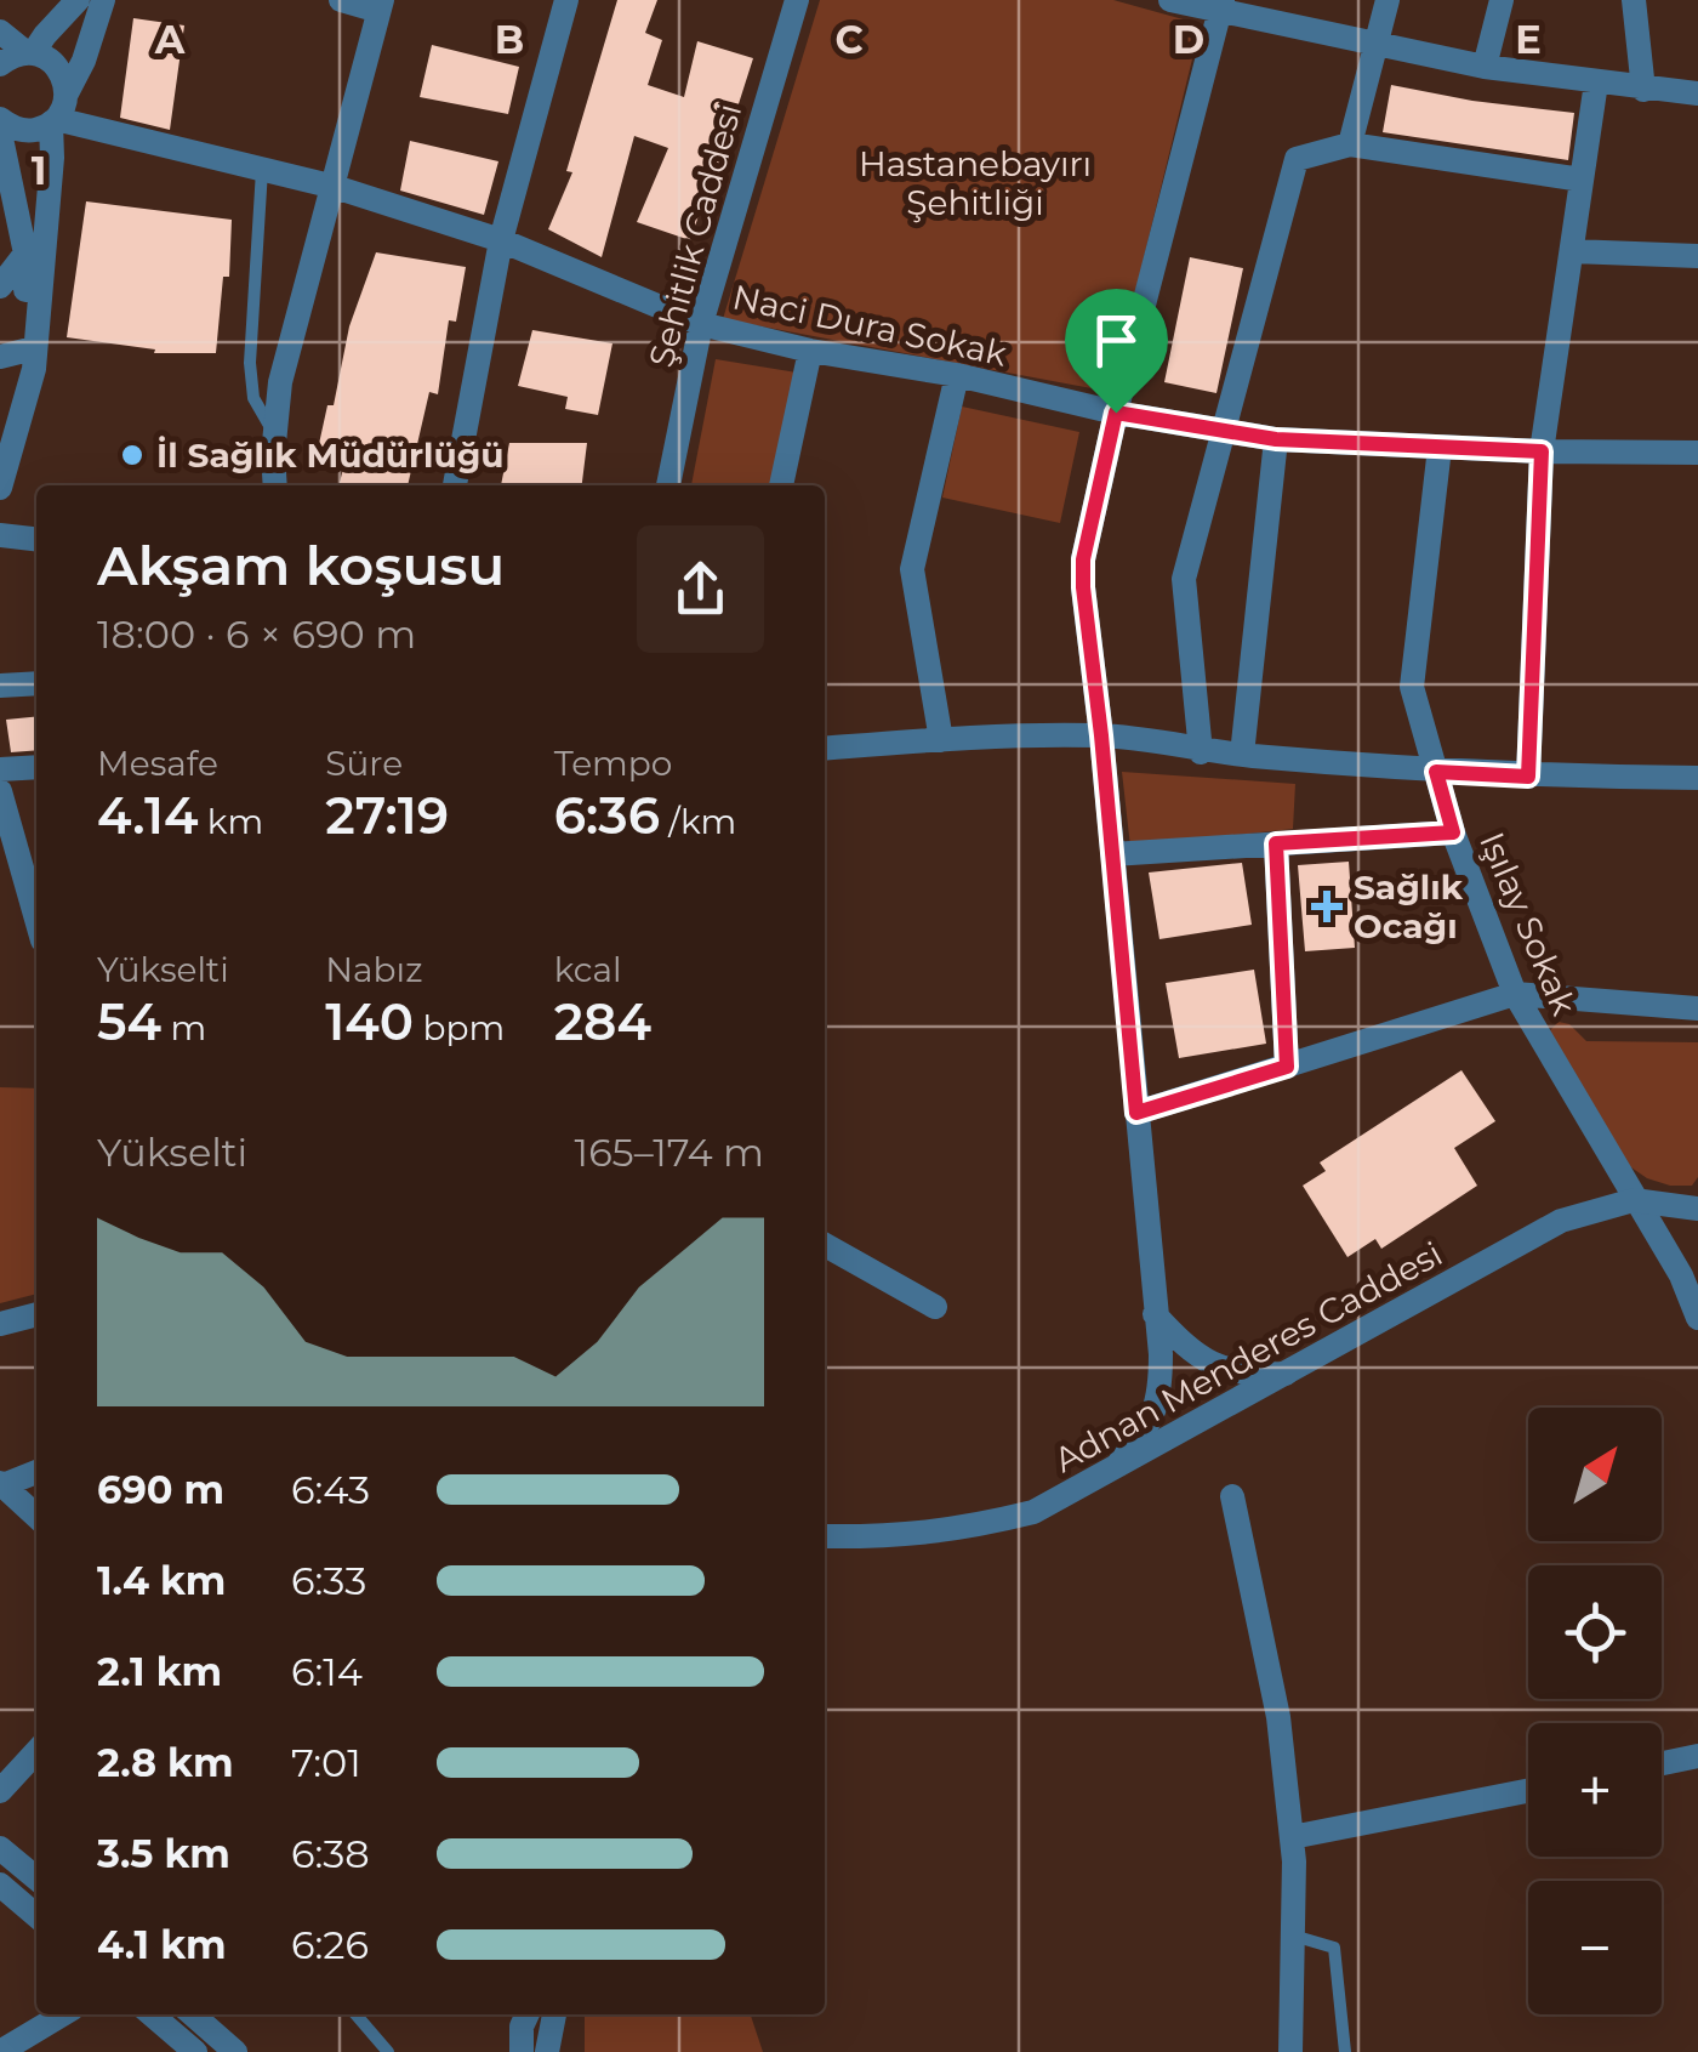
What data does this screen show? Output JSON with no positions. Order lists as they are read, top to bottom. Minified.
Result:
{"streets":{"street":["Şehitlik Caddesi","Naci Dura Sokak","Işılay Sokak","Adnan Menderes Caddesi"]},"crossings":[["Şehitlik Caddesi","Naci Dura Sokak"],["Naci Dura Sokak","Işılay Sokak"],["Işılay Sokak","Adnan Menderes Caddesi"]],"parks":["Hastanebayırı Şehitliği"],"places":{"other":["İl Sağlık Müdürlüğü"],"health":["Sağlık Ocağı"]},"north":"top right","page":{"heading":["Akşam koşusu","18:00 · 6 × 690 m"],"stats":[["Mesafe","4.14 km"],["Süre","27:19"],["Tempo","6:36 /km"],["Yükselti","54 m"],["Nabız","140 bpm"],["kcal","284"]],"chart":["Yükselti","165–174 m"],"map_buttons":["+","−"],"list":[{"name":"690 m","note":"6:43"},{"name":"1.4 km","note":"6:33"},{"name":"2.1 km","note":"6:14"},{"name":"2.8 km","note":"7:01"},{"name":"3.5 km","note":"6:38"},{"name":"4.1 km","note":"6:26"}]},"grid":{"columns":["A","B","C","D","E"],"rows":["1"]}}
